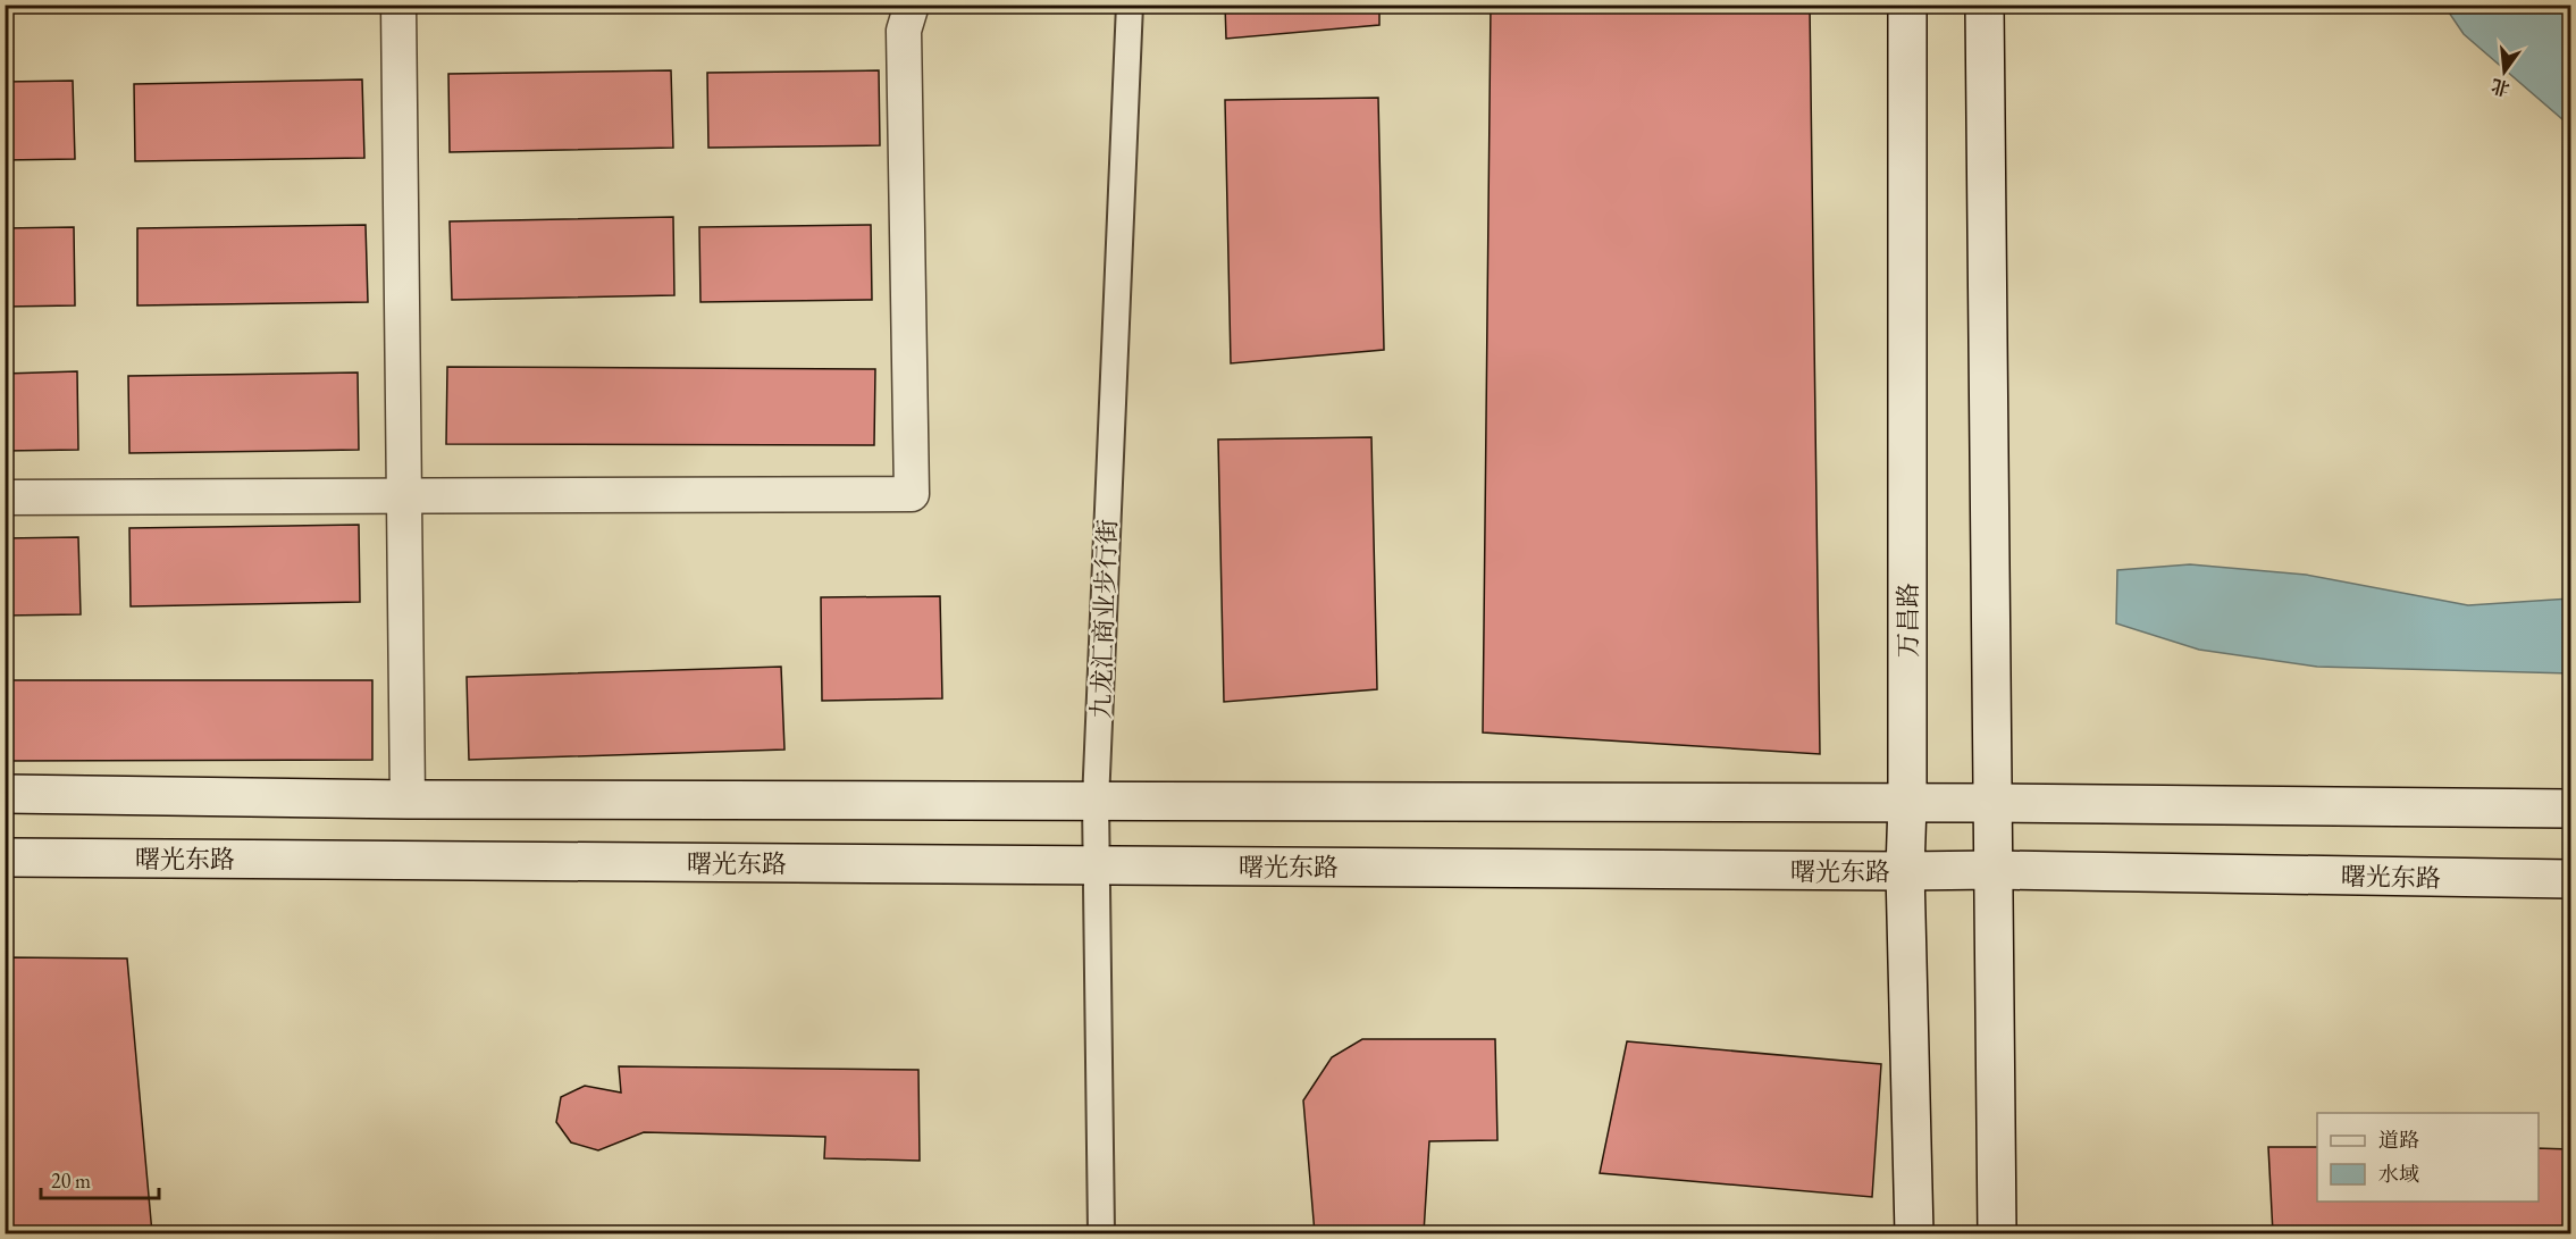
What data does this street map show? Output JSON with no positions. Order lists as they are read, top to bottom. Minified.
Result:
{"streets":{"main road":["万昌路","曙光东路"],"street":["九龙汇商业步行街"]},"crossings":[["九龙汇商业步行街","曙光东路"],["万昌路","曙光东路"]],"legend":["道路","水域"],"scale_bar":"20 m","north":"bottom"}
